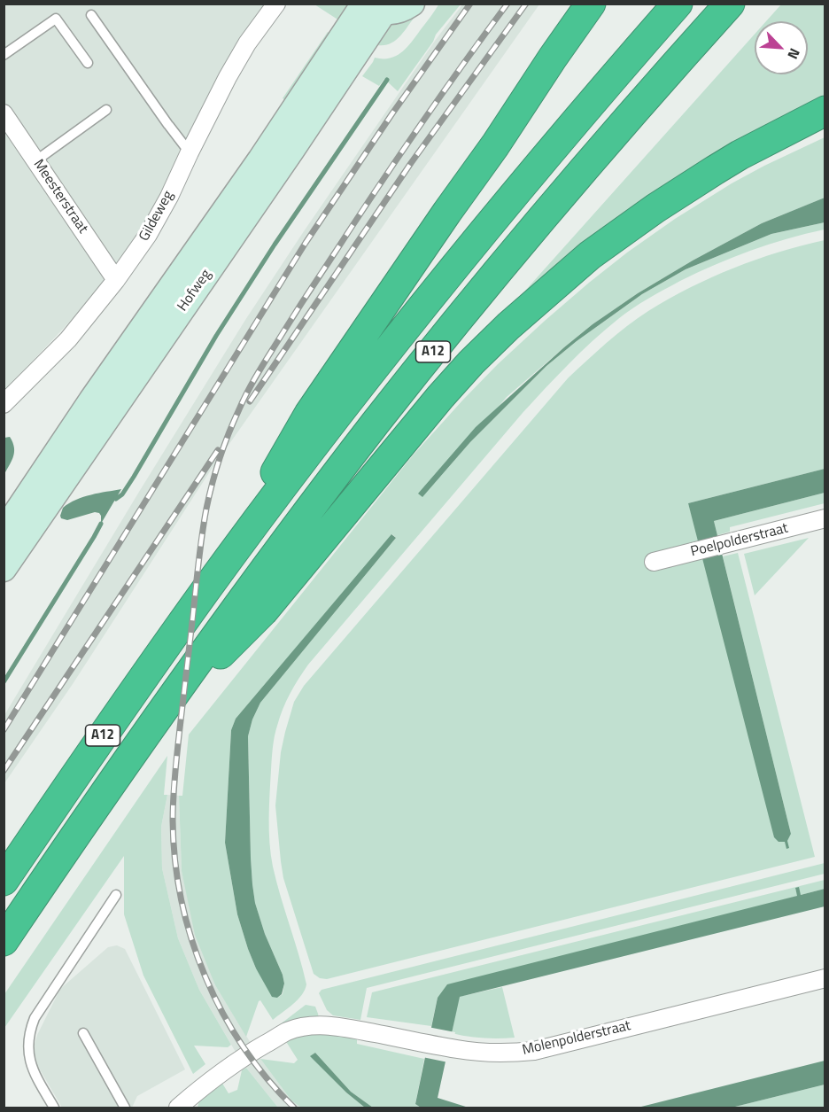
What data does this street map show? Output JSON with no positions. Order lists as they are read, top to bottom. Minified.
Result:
{"streets":{"highway":["A12"],"main road":["Hofweg"],"street":["Meesterstraat","Gildeweg","Poelpolderstraat","Molenpolderstraat"]},"crossings":[["Meesterstraat","Gildeweg"]],"north":"bottom right"}
